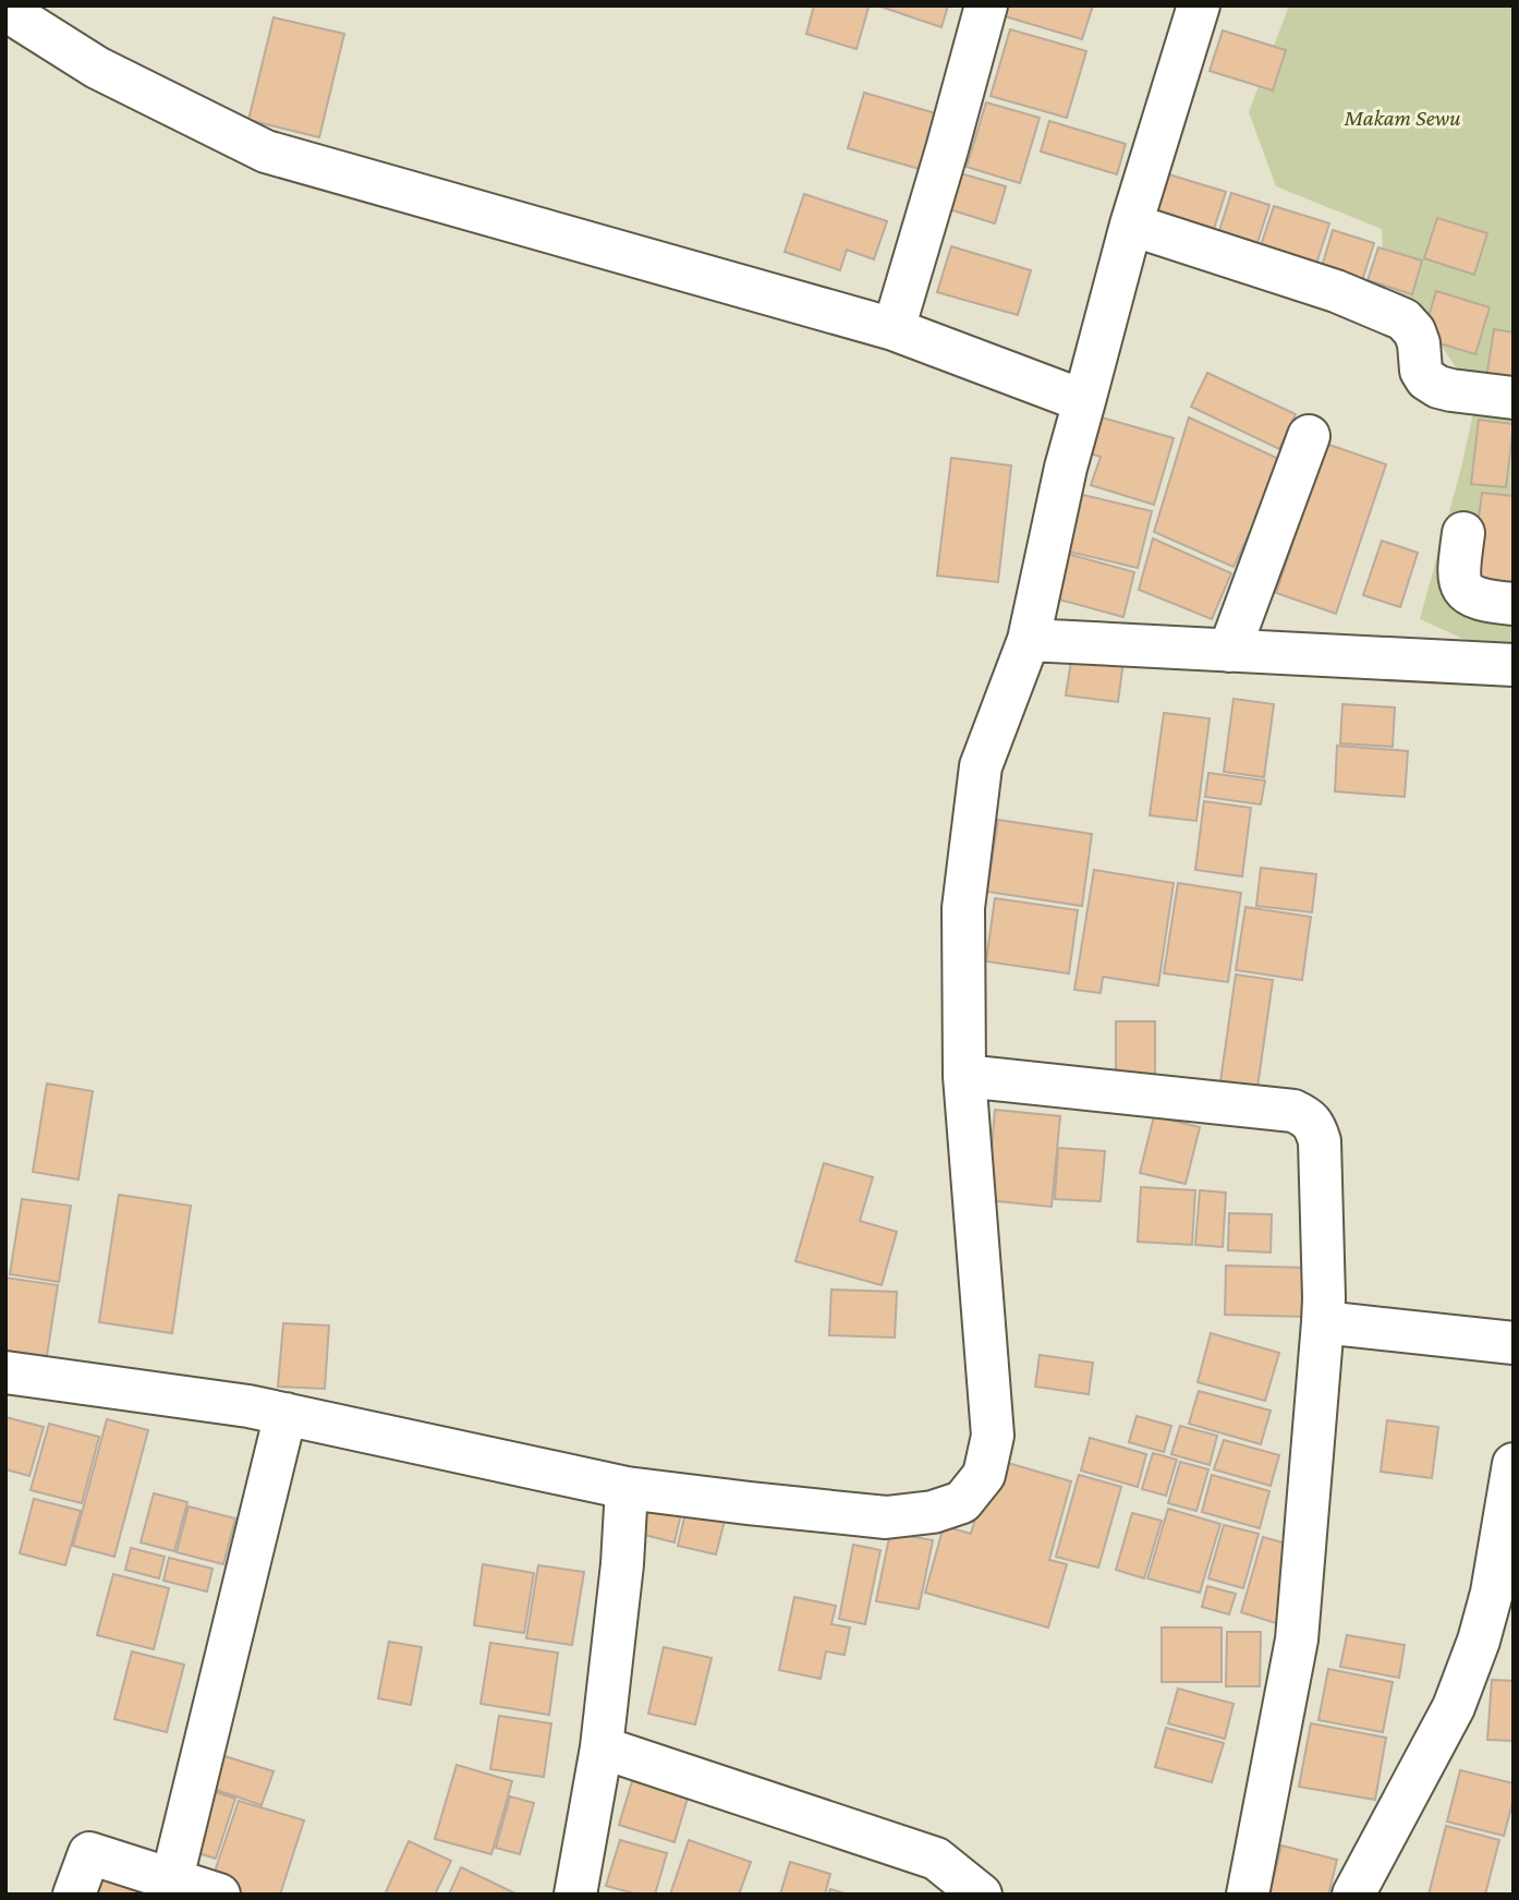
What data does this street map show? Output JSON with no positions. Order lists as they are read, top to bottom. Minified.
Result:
{"parks":["Makam Sewu"]}
